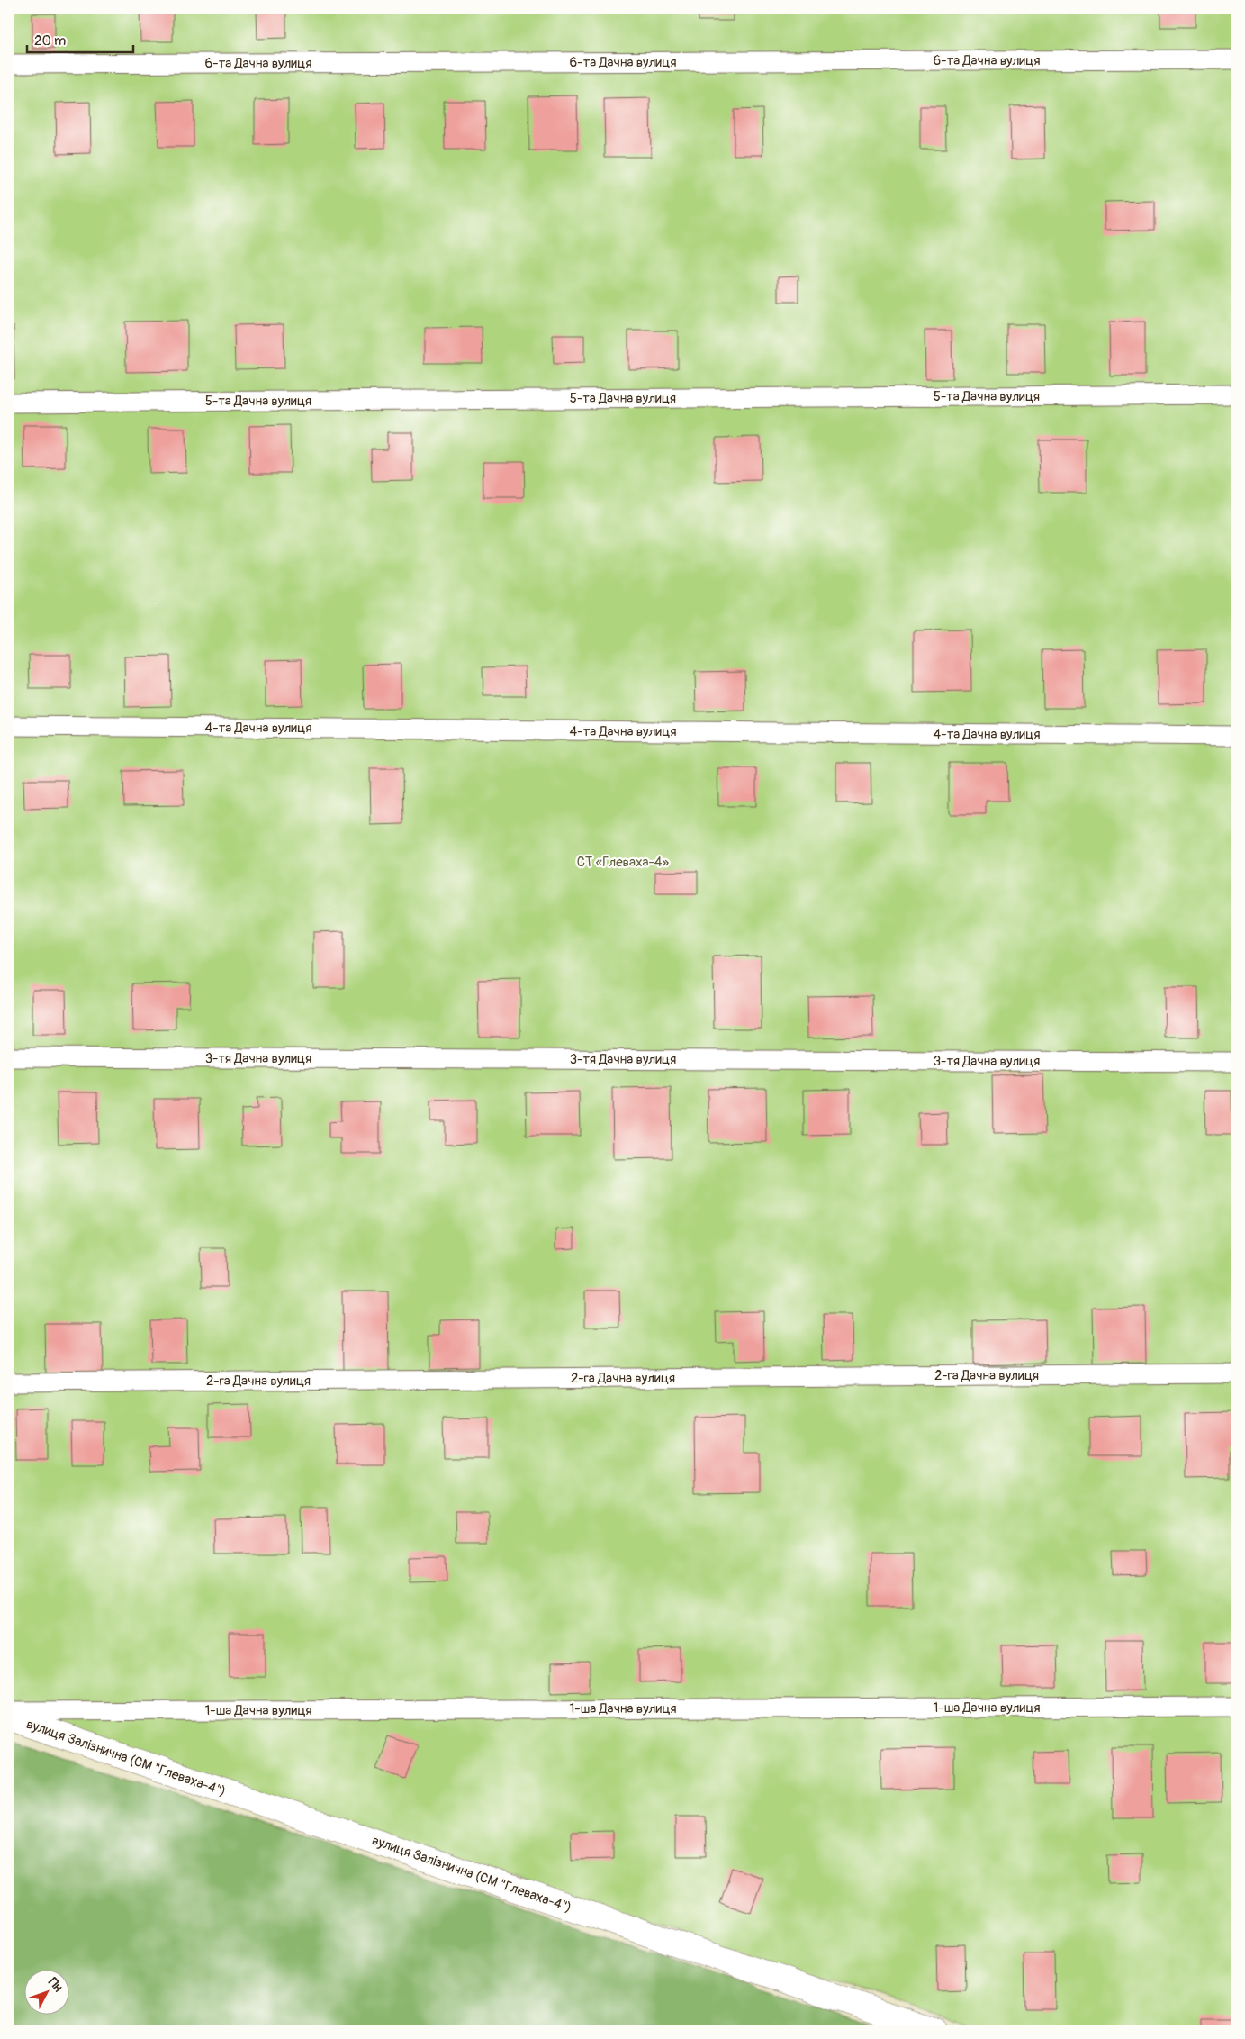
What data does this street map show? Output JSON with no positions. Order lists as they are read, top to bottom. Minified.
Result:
{"streets":{"street":["вулиця Залізнична (СМ \"Глеваха-4\")"],"lane":["6-та Дачна вулиця","5-та Дачна вулиця","4-та Дачна вулиця","3-тя Дачна вулиця","2-га Дачна вулиця","1-ша Дачна вулиця"]},"parks":["СТ «Глеваха-4»"],"scale_bar":"20 m","north":"top right"}
